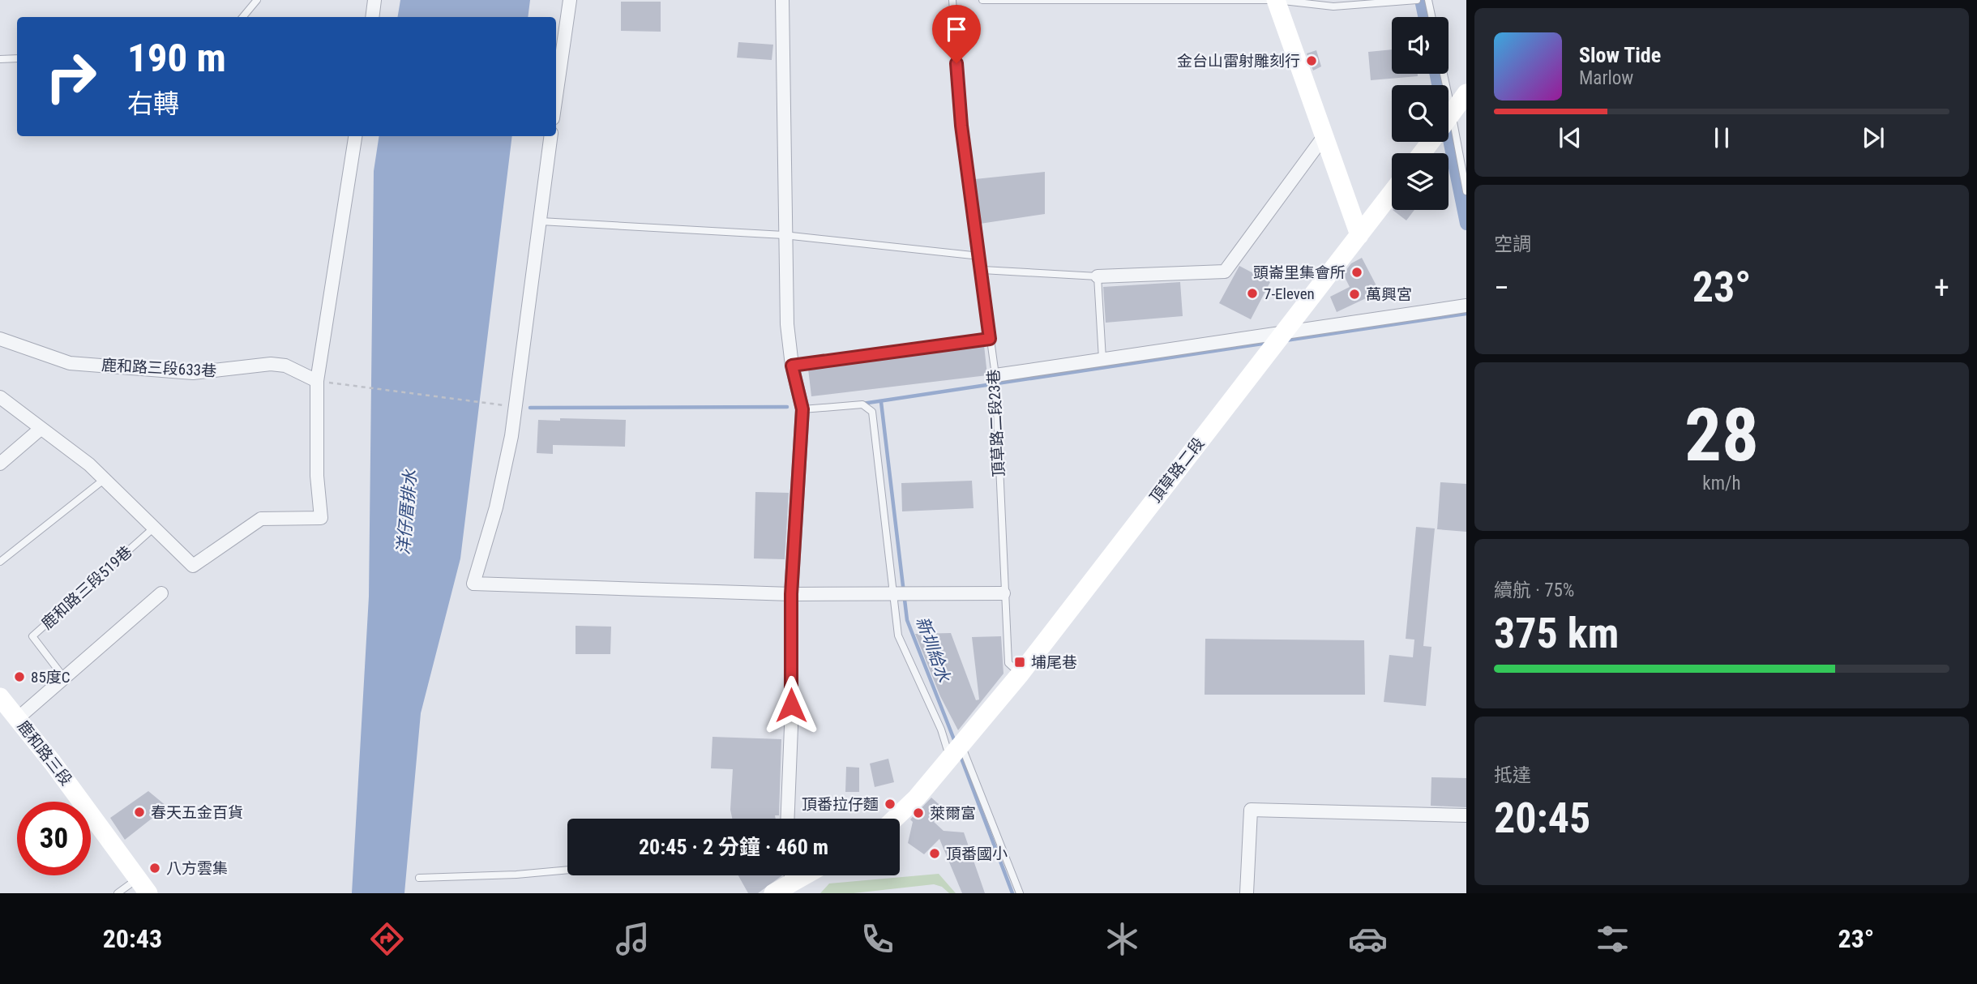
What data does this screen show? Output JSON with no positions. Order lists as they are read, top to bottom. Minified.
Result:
{"streets":{"street":["鹿和路三段633巷","頂草路二段","鹿和路三段"],"lane":["頂草路二段23巷","鹿和路三段519巷"]},"crossings":[["頂草路二段23巷","頂草路二段"]],"water":["洋仔厝排水","新圳給水"],"places":{"other":["金台山雷射雕刻行","頭崙里集會所","7-Eleven","萬興宮","85度C","頂番拉仔麵","春天五金百貨","萊爾富","頂番國小","八方雲集"],"transit":["埔尾巷"]},"page":{"turn":["190 m","右轉"],"song":["Slow Tide","Marlow"],"tile":["空調",["28","km/h"],["續航 · 75%","375 km"],["抵達","20:45"]],"heat":["−","23°","+"],"limit":"30","trip":"20:45 · 2 分鐘 · 460 m","tabs":["20:43","23°"]}}
